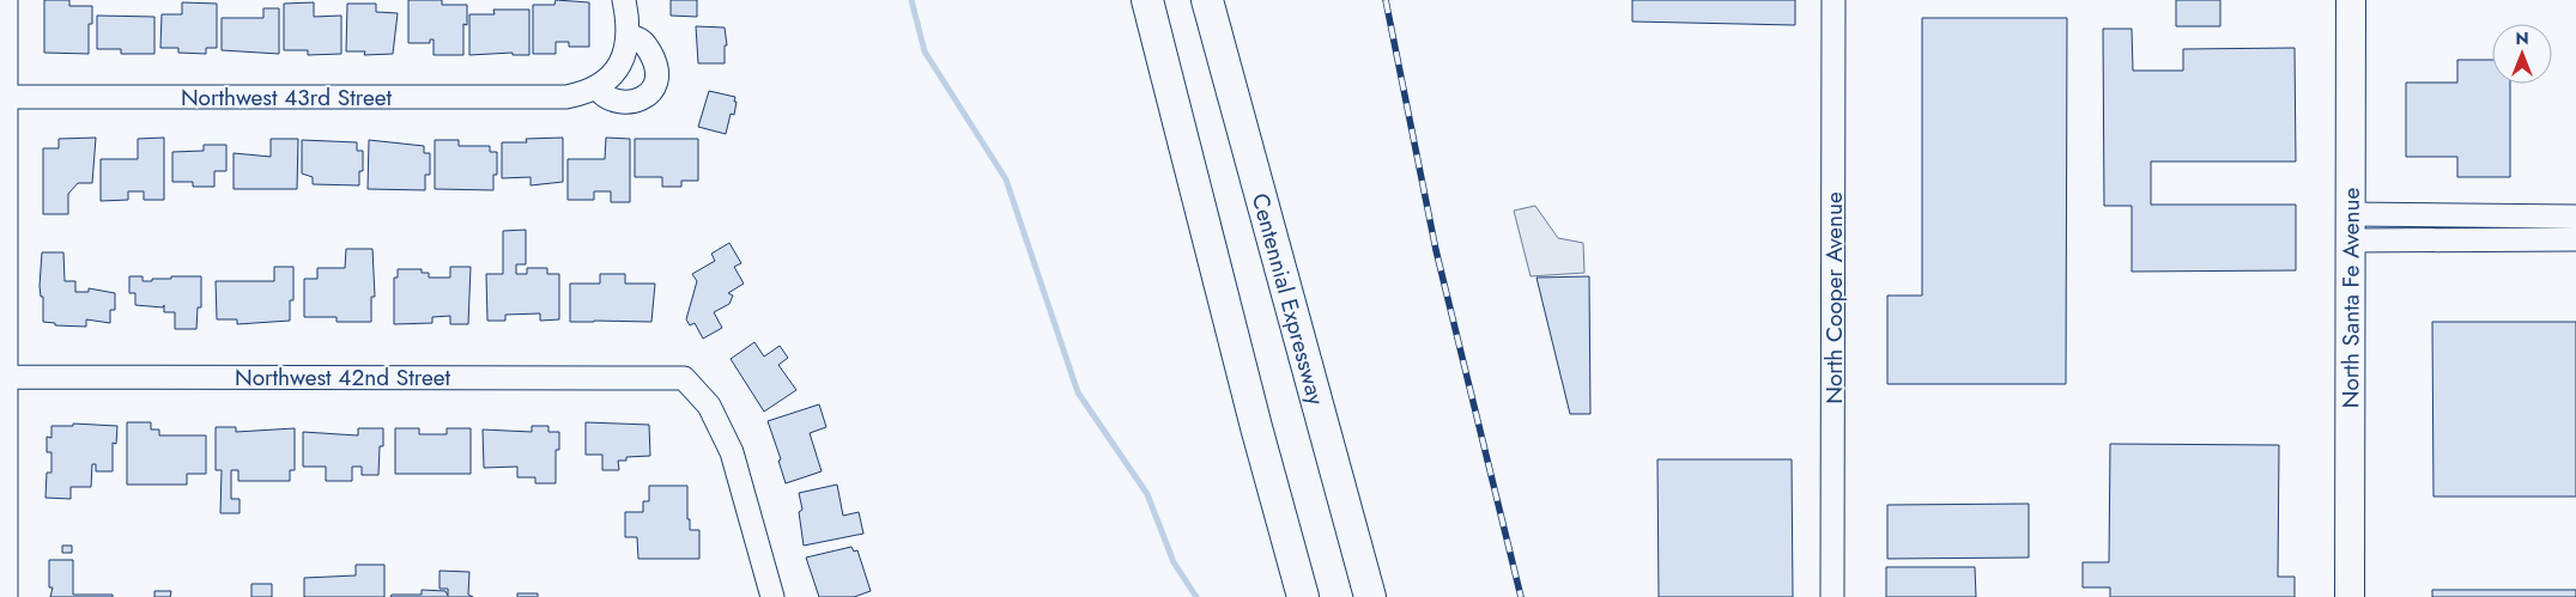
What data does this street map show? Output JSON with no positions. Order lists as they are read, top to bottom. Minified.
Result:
{"streets":{"highway":["Centennial Expressway"],"main road":["North Santa Fe Avenue"],"street":["Northwest 43rd Street","North Cooper Avenue","Northwest 42nd Street"]},"north":"top"}
